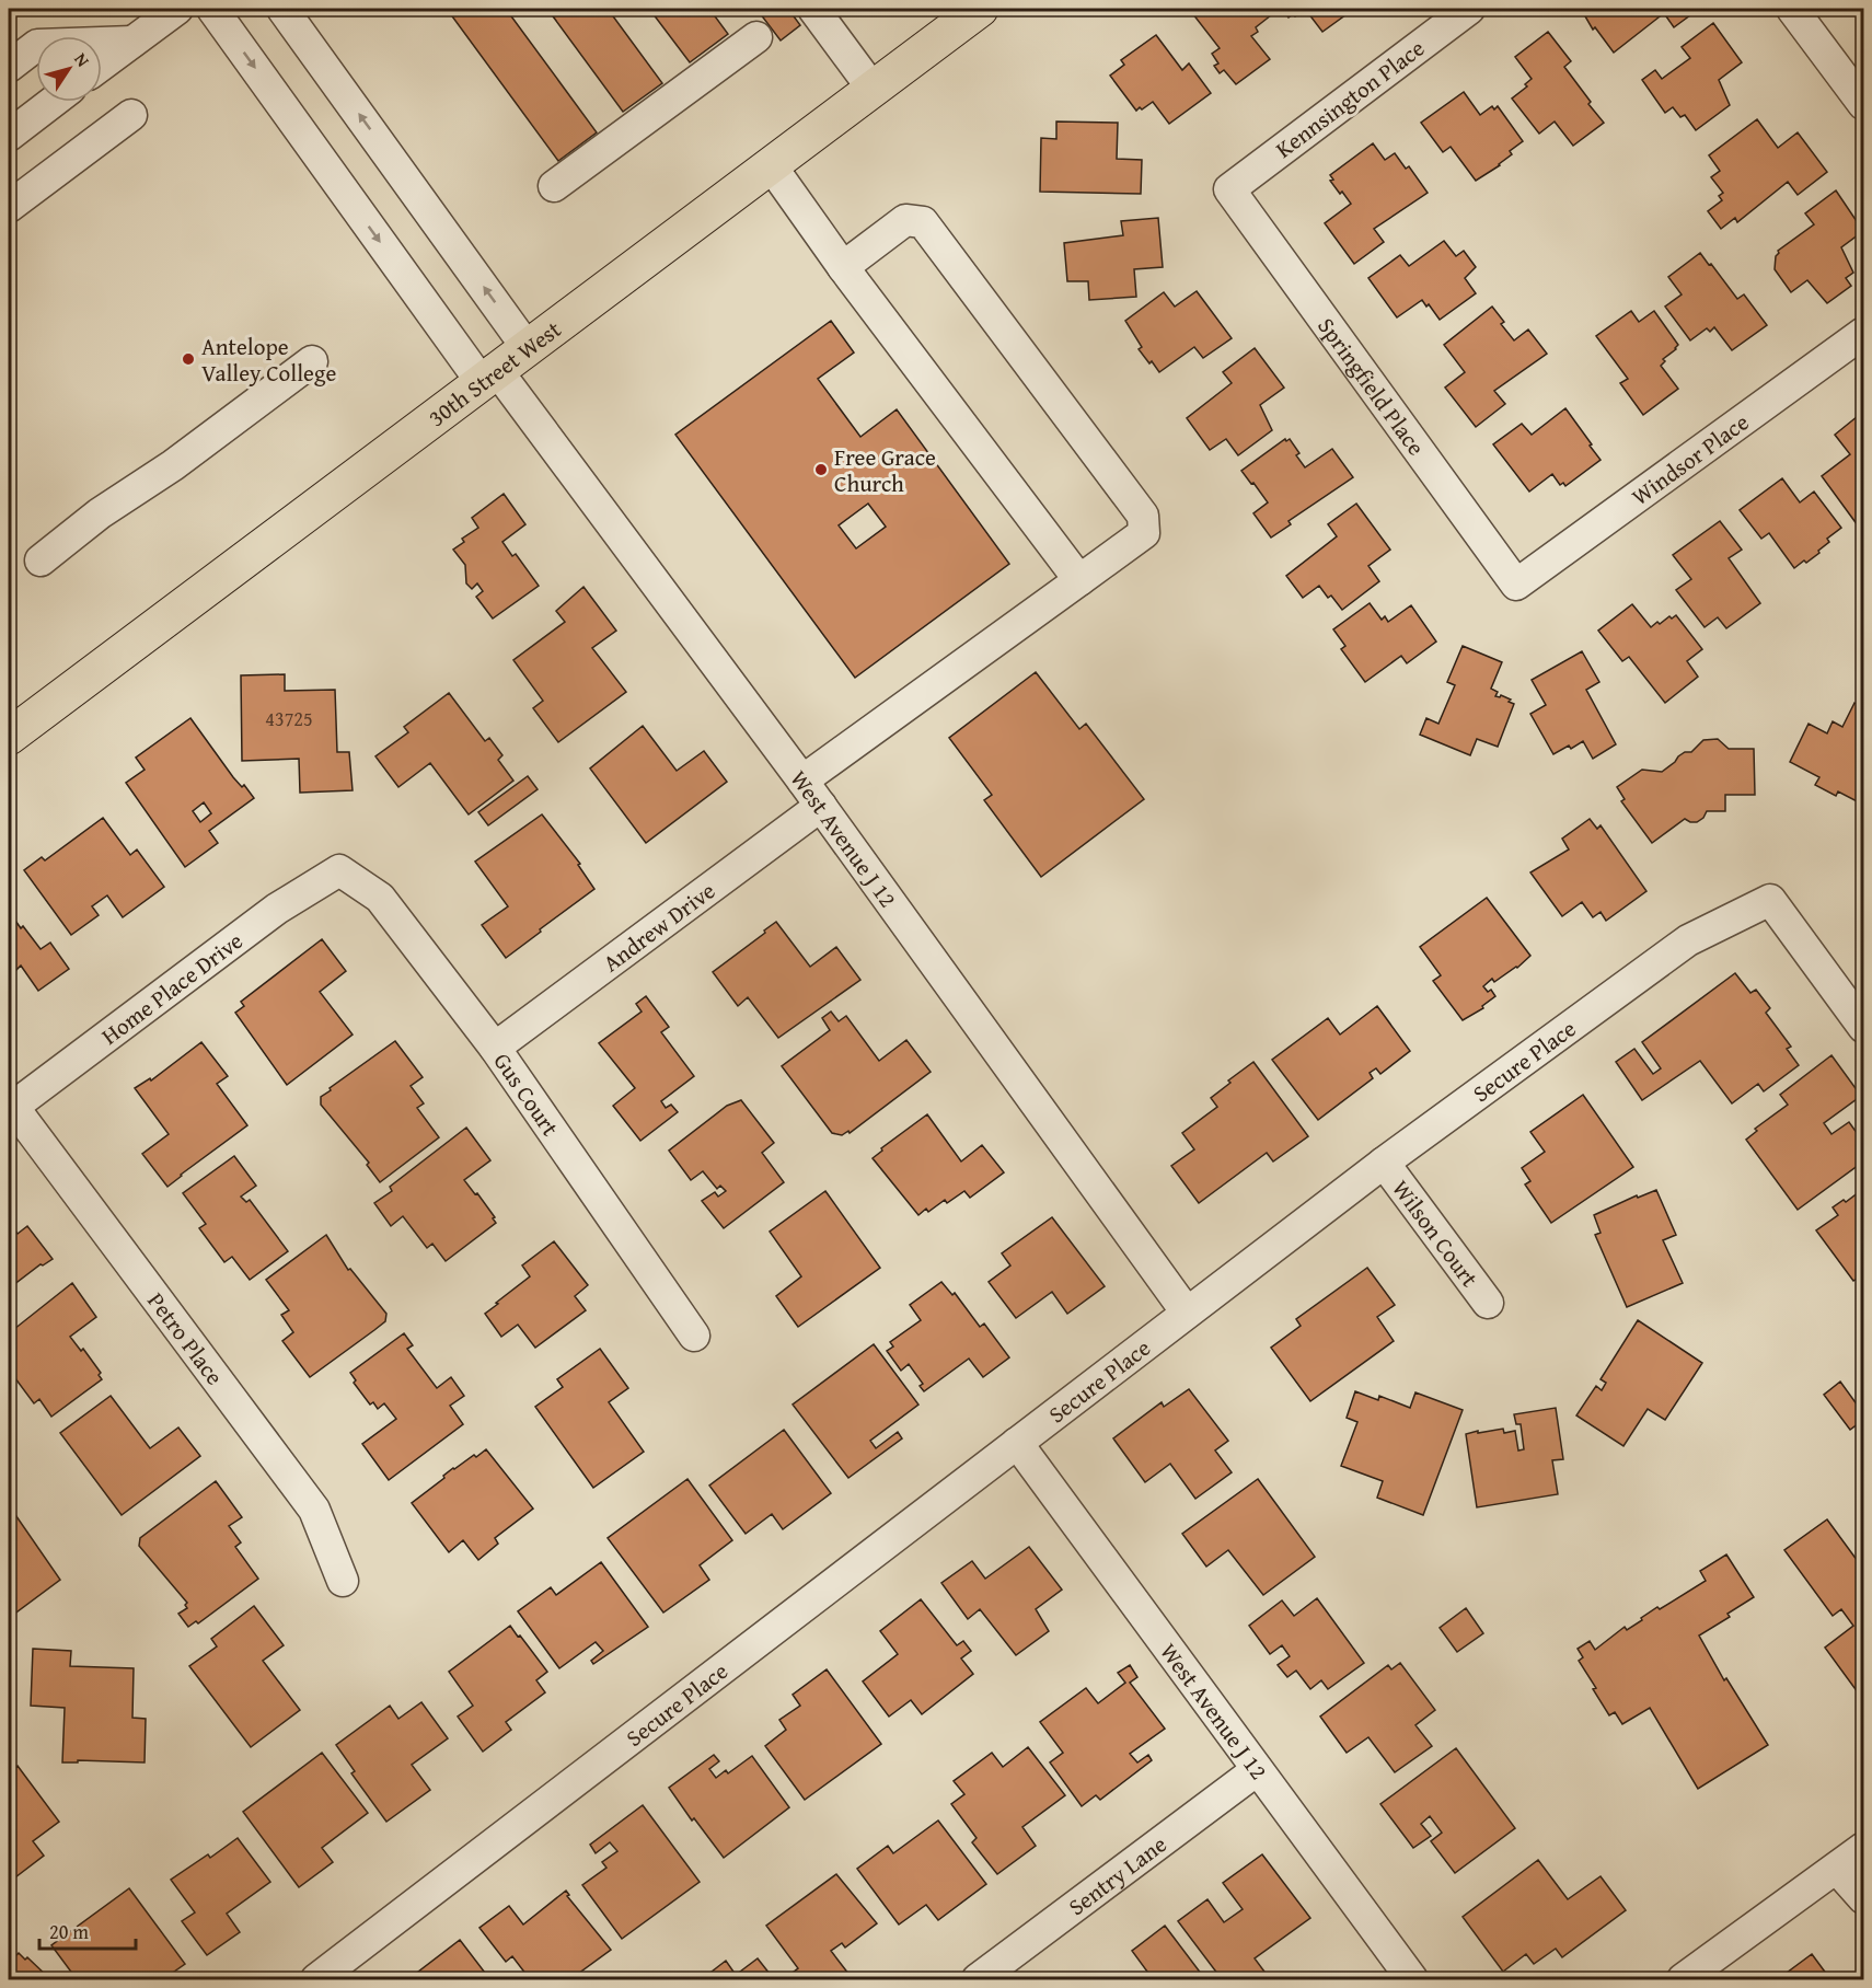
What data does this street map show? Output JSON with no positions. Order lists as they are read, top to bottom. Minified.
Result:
{"streets":{"main road":["30th Street West"],"street":["Kennsington Place","Springfield Place","Windsor Place","West Avenue J 12","Andrew Drive","Home Place Drive","Secure Place","Gus Court","Wilson Court","Petro Place","Sentry Lane"]},"crossings":[["Kennsington Place","Springfield Place"],["30th Street West","West Avenue J 12"],["Springfield Place","Windsor Place"],["West Avenue J 12","Andrew Drive"],["West Avenue J 12","Secure Place"],["West Avenue J 12","Sentry Lane"],["Andrew Drive","Gus Court"],["Home Place Drive","Gus Court"],["Home Place Drive","Petro Place"],["Secure Place","Wilson Court"]],"places":["Antelope Valley College","Free Grace Church"],"house_numbers":["43725"],"scale_bar":"20 m","north":"top right"}
